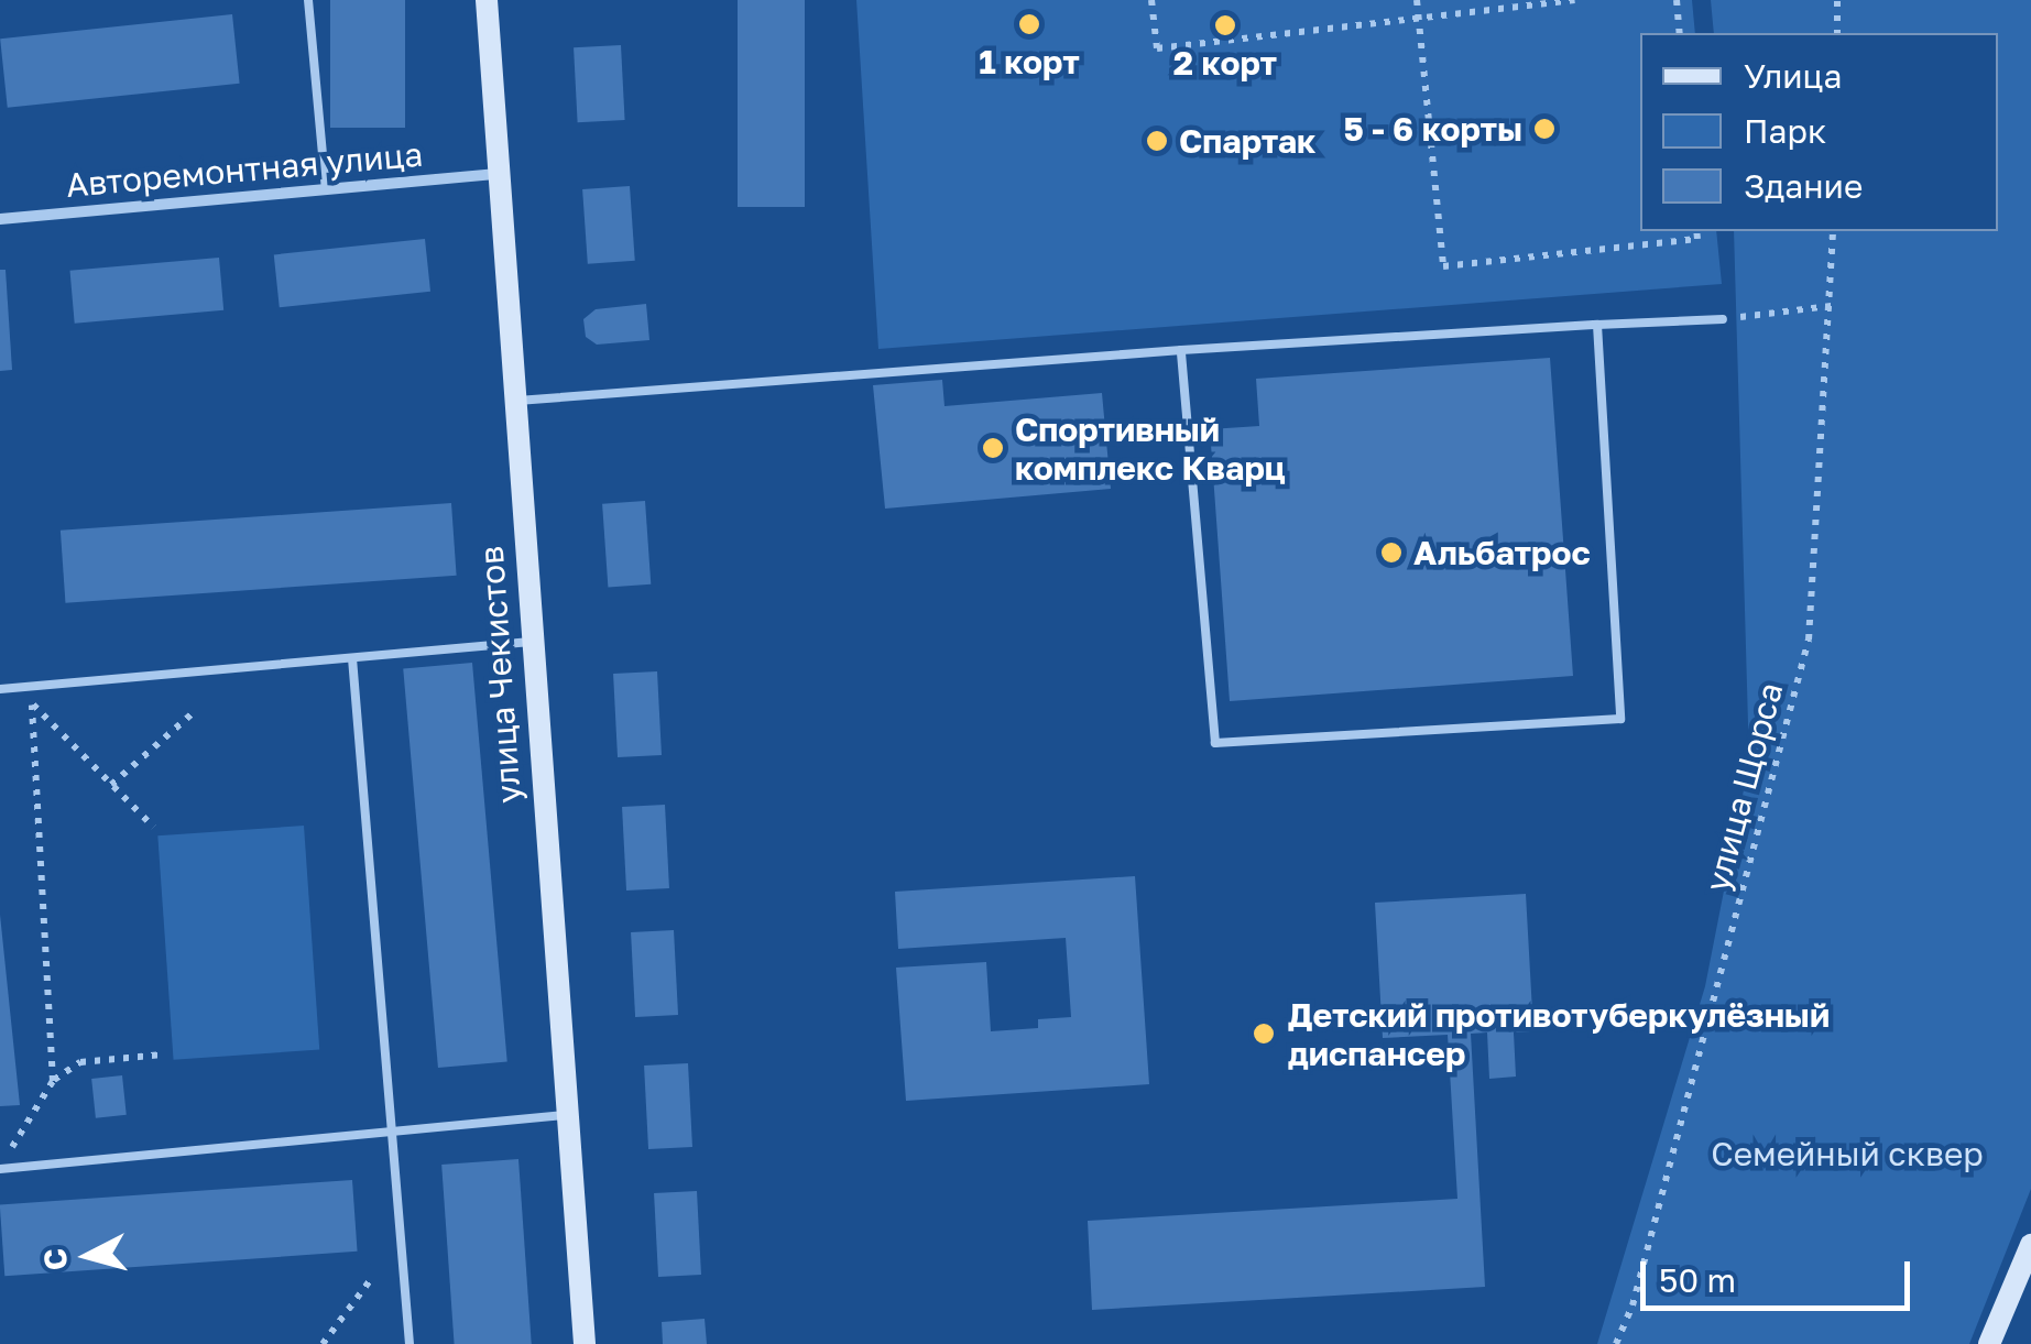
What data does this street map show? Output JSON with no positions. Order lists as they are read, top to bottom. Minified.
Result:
{"streets":{"street":["Авторемонтная улица","улица Чекистов"],"path":["улица Щорса"]},"crossings":[["Авторемонтная улица","улица Чекистов"]],"parks":["Семейный сквер"],"places":["1 корт","2 корт","5 - 6 корты","Спартак","Спортивный комплекс Кварц","Альбатрос","Детский противотуберкулёзный диспансер"],"legend":["Улица","Парк","Здание"],"scale_bar":"50 m","north":"left"}
